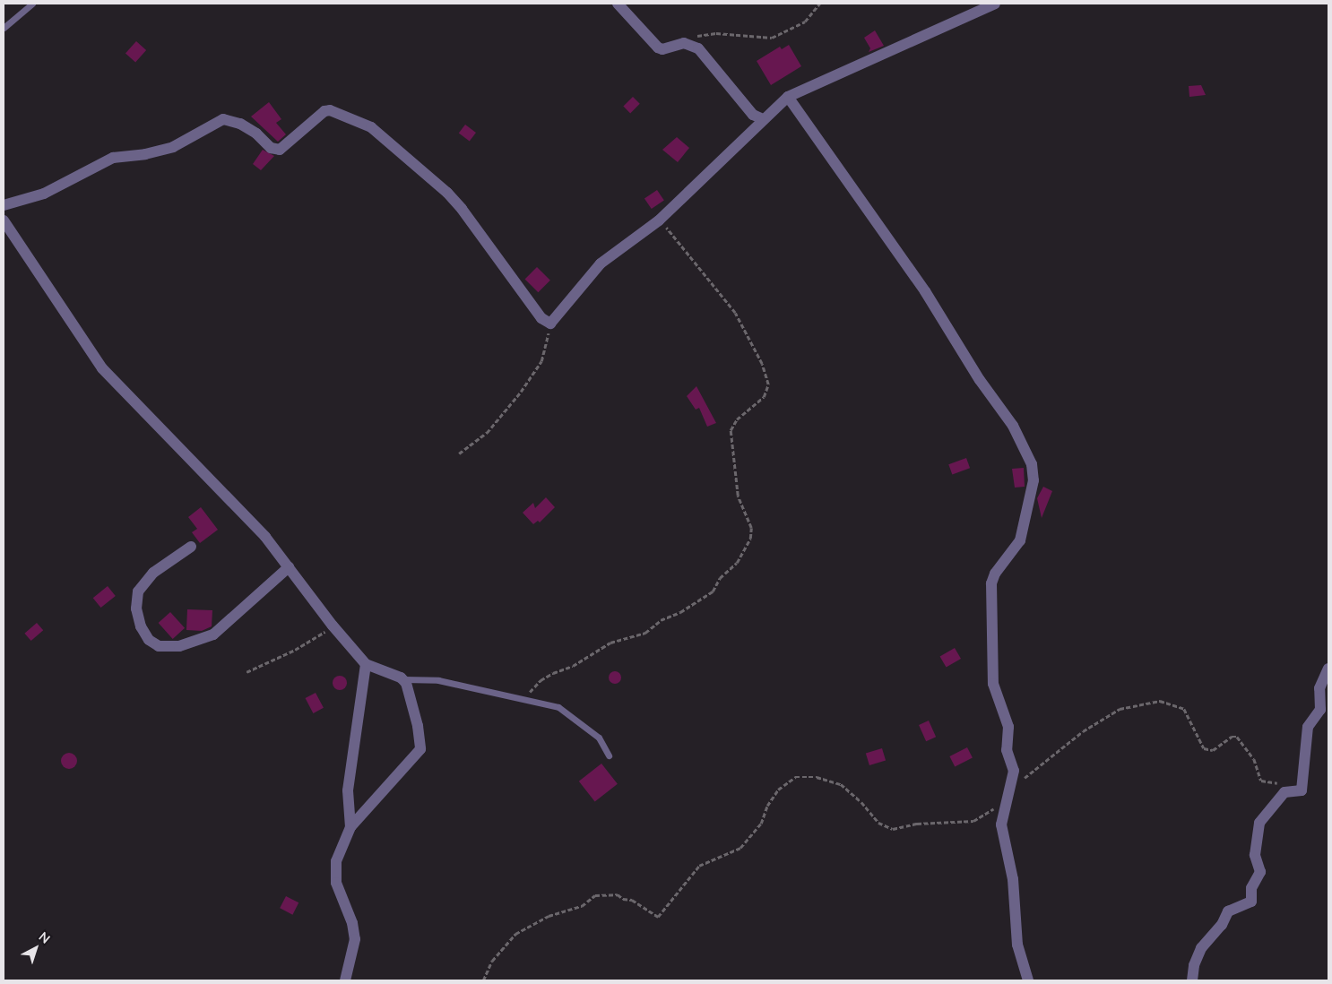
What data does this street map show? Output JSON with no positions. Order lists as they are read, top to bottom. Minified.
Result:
{"north":"top right"}
